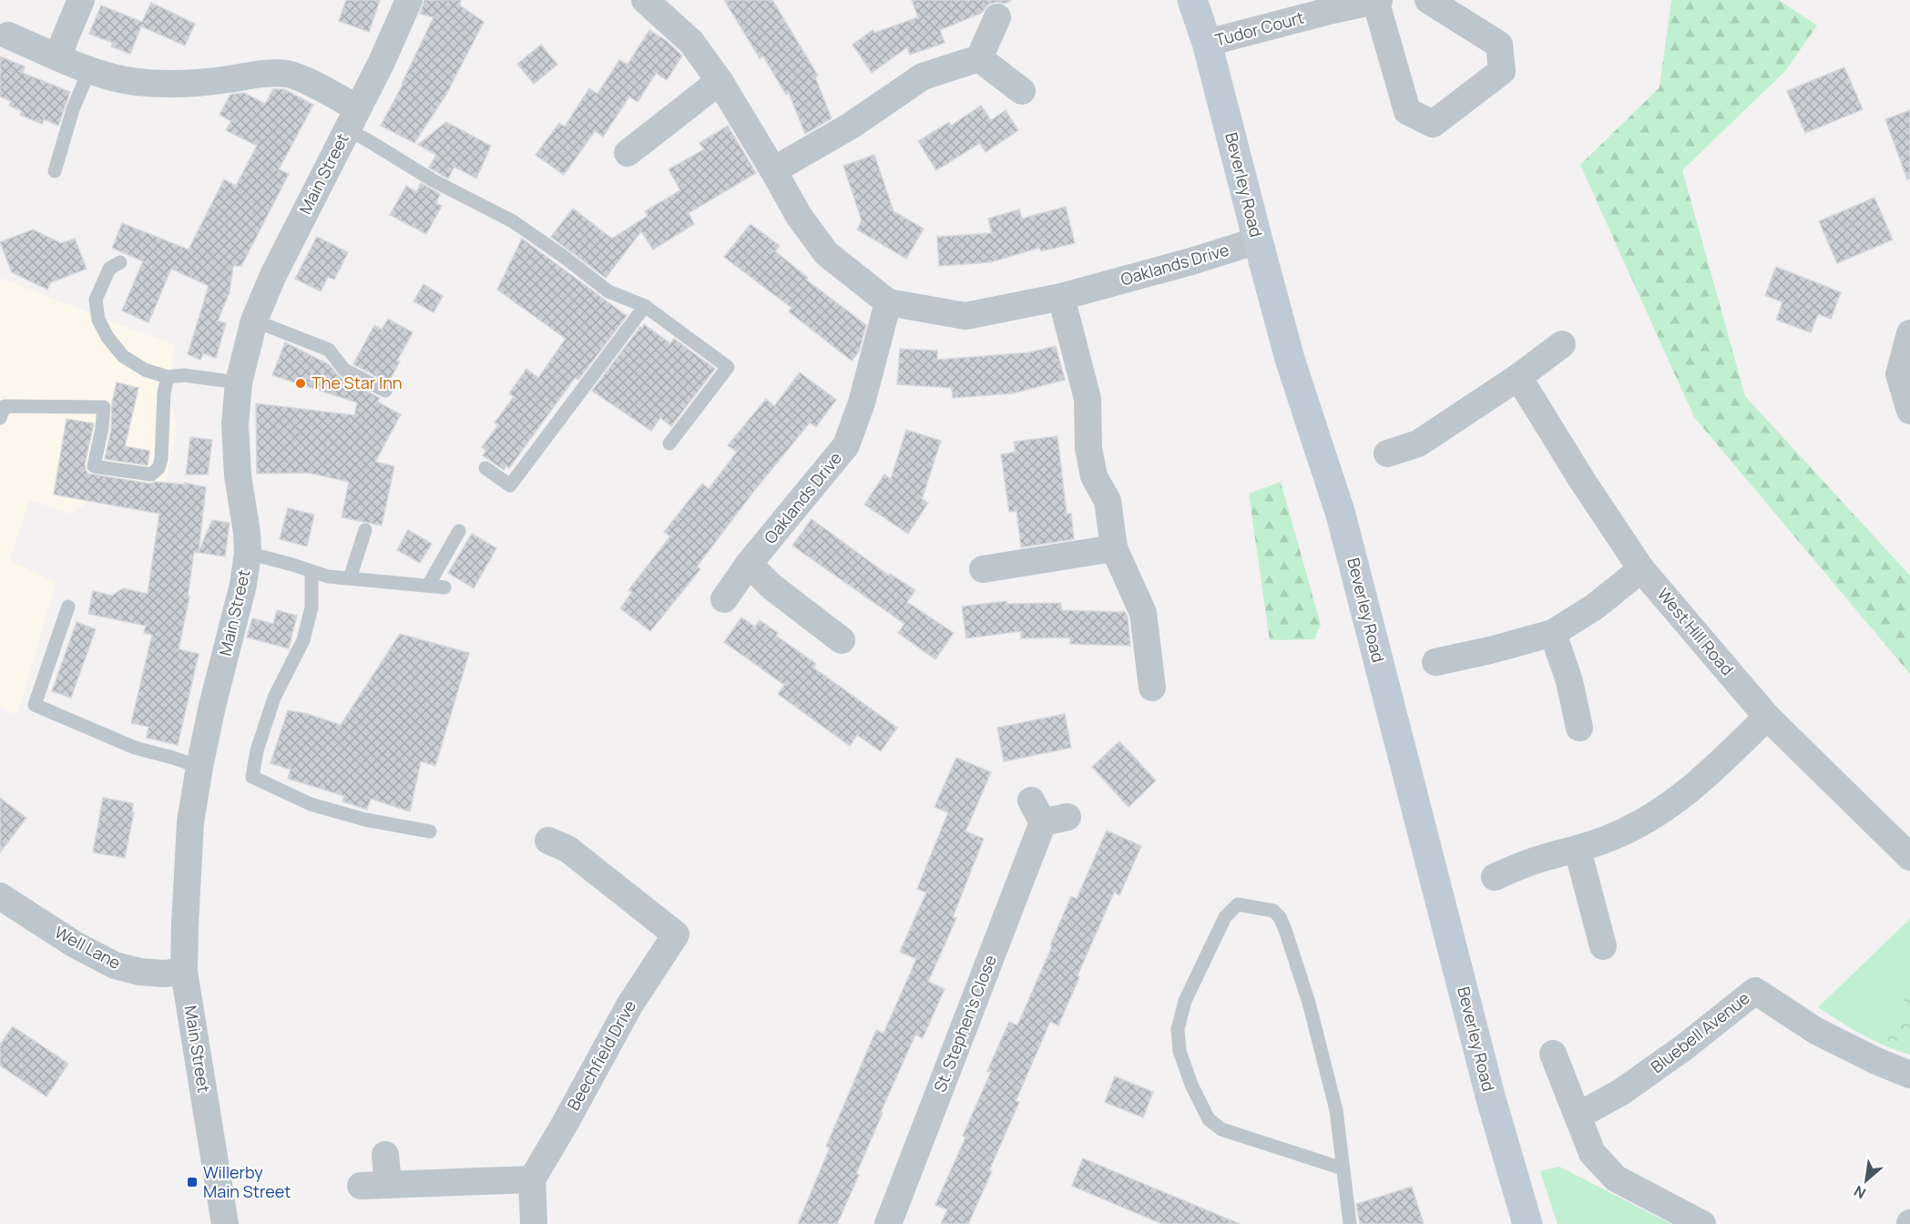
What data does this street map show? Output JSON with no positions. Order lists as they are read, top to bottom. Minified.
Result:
{"streets":{"main road":["Beverley Road"],"street":["Tudor Court","Main Street","Oaklands Drive","West Hill Road","Well Lane","St. Stephen's Close","Bluebell Avenue","Beechfield Drive"]},"crossings":[["Tudor Court","Beverley Road"],["Main Street","Well Lane"],["Beverley Road","Oaklands Drive"]],"places":{"other":["The Star Inn"],"transit":["Willerby Main Street"]},"north":"bottom left"}
